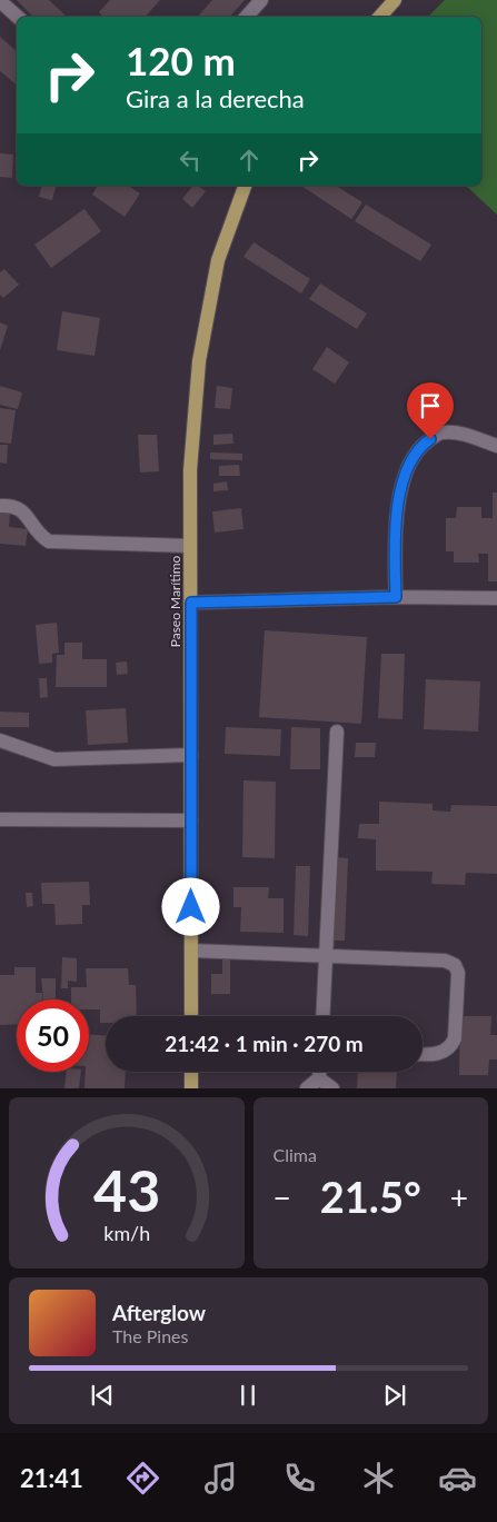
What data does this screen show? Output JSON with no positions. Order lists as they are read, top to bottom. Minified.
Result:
{"streets":{"main road":["Paseo Marítimo"]},"page":{"turn":["120 m","Gira a la derecha"],"limit":"50","trip":"21:42 · 1 min · 270 m","tile":"Clima","heat":["−","21.5°","+"],"song":["Afterglow","The Pines"],"tabs":"21:41","gauge":["43","km/h"]}}
